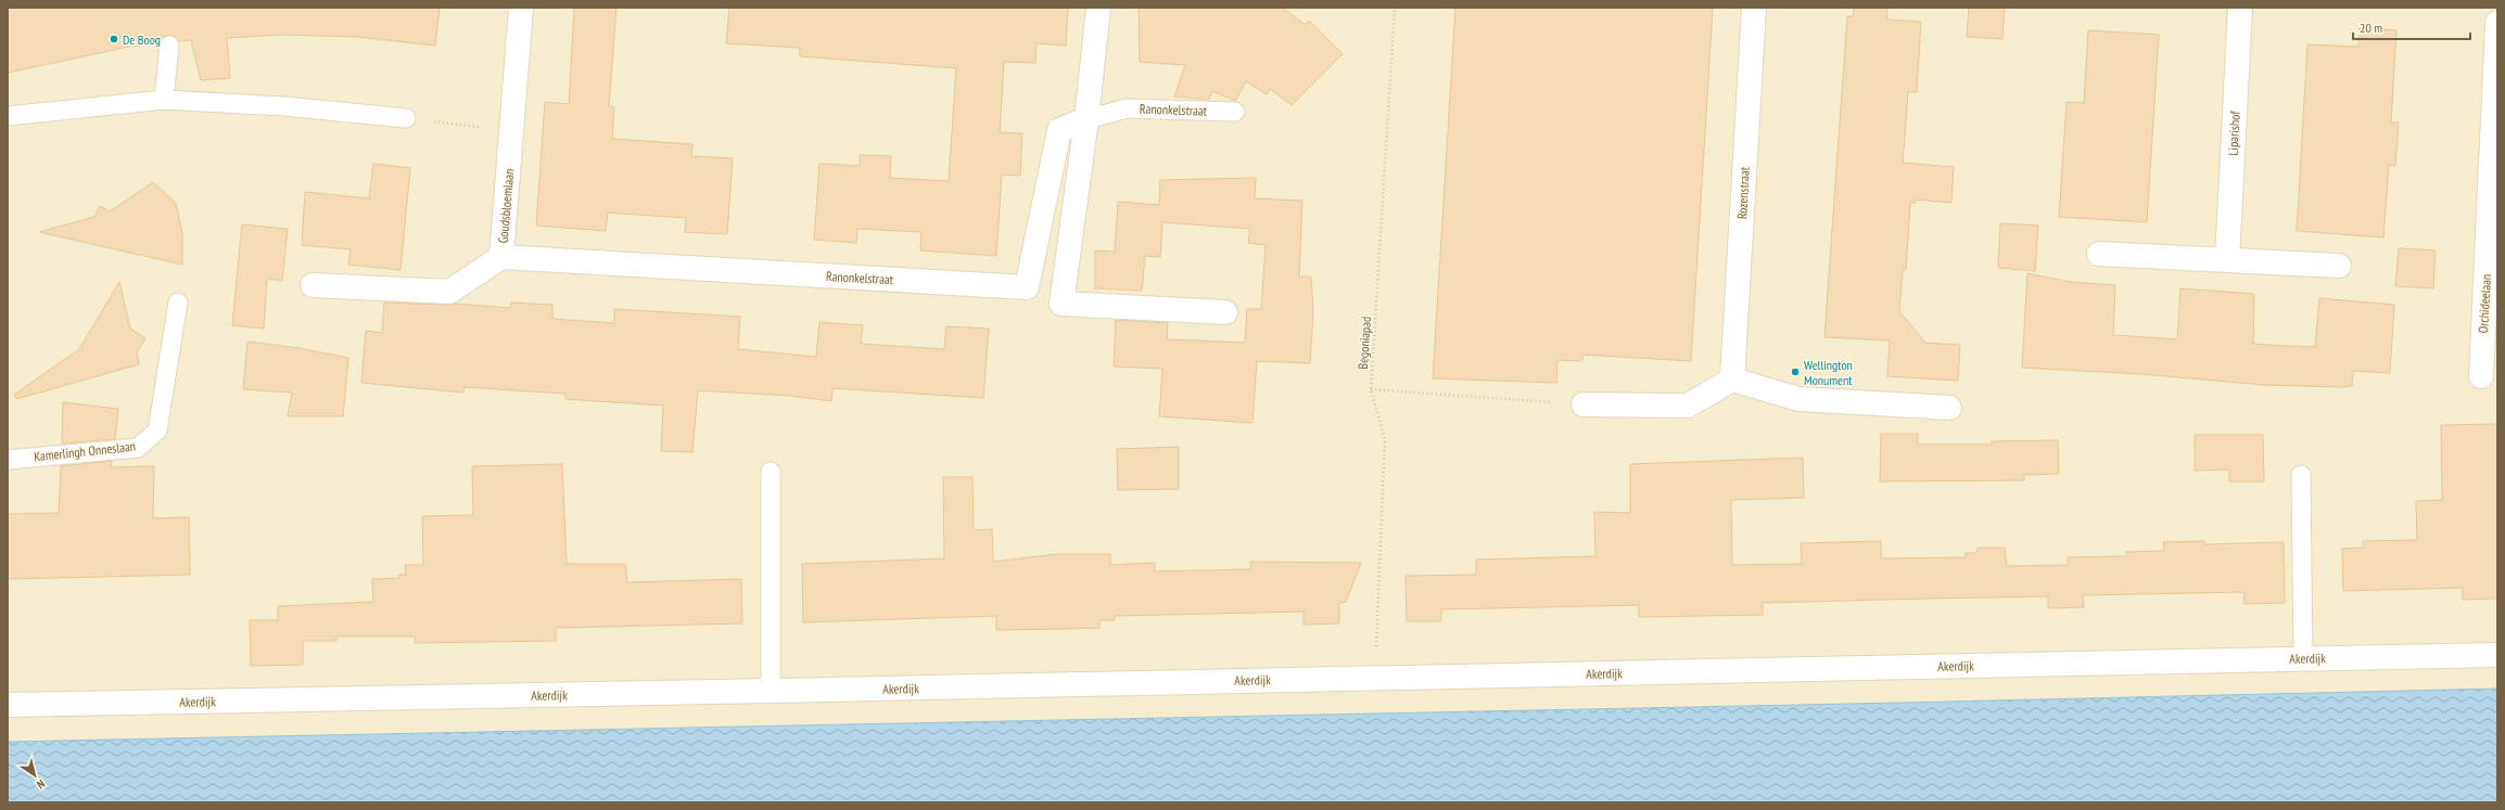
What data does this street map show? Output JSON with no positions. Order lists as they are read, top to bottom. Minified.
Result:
{"streets":{"street":["Ranonkelstraat","Liparishof","Rozenstraat","Goudsbloemlaan","Orchideelaan","Akerdijk"],"lane":["Kamerlingh Onneslaan"],"path":["Begoniapad"]},"crossings":[["Ranonkelstraat","Goudsbloemlaan"],["Begoniapad","Akerdijk"]],"places":["De Boog","Wellington Monument"],"scale_bar":"20 m","north":"bottom right"}
